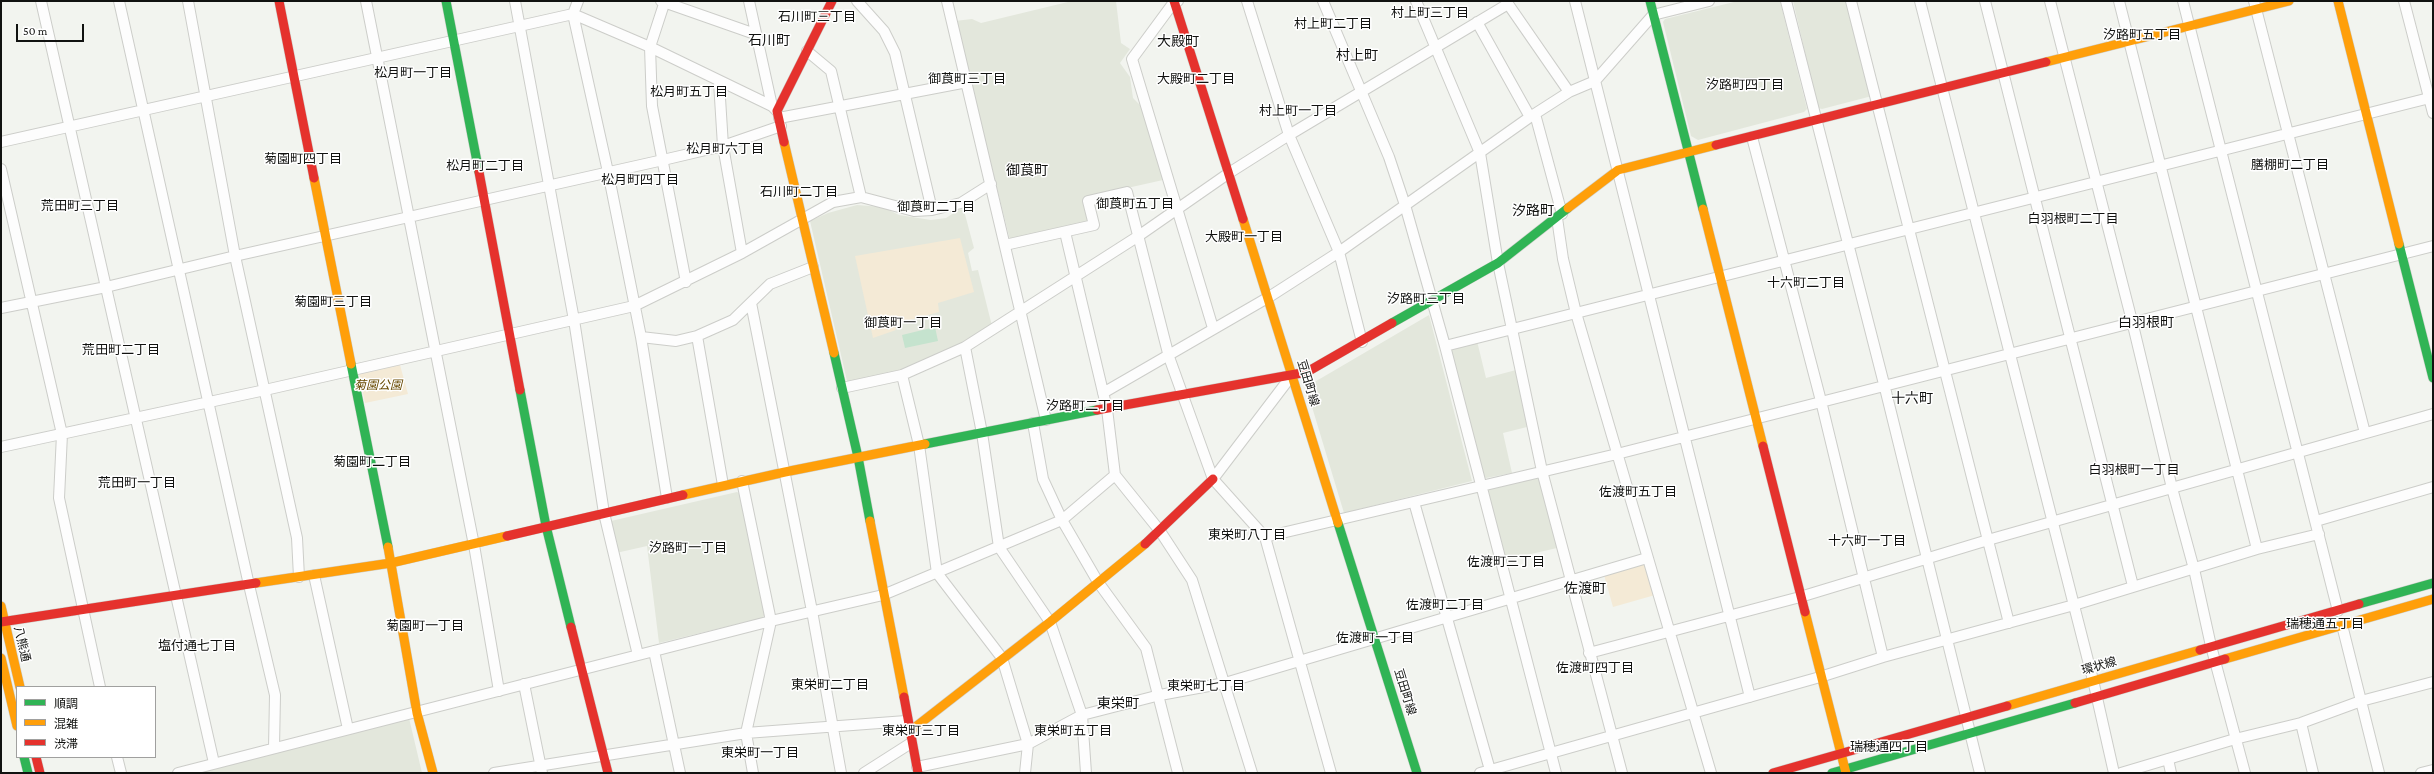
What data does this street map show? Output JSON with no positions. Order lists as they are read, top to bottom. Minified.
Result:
{"streets":{"street":["豆田町線","八熊通","環状線"]},"districts":["村上町三丁目","石川町三丁目","村上町二丁目","汐路町五丁目","石川町","大殿町","村上町","松月町一丁目","御莨町三丁目","大殿町二丁目","汐路町四丁目","松月町五丁目","村上町一丁目","松月町六丁目","菊園町四丁目","膳棚町二丁目","松月町二丁目","御莨町","松月町四丁目","石川町二丁目","御莨町五丁目","荒田町三丁目","御莨町二丁目","汐路町","白羽根町二丁目","大殿町一丁目","十六町二丁目","汐路町三丁目","菊園町三丁目","御莨町一丁目","白羽根町","荒田町二丁目","十六町","汐路町二丁目","菊園町二丁目","白羽根町一丁目","荒田町一丁目","佐渡町五丁目","東栄町八丁目","十六町一丁目","汐路町一丁目","佐渡町三丁目","佐渡町","佐渡町二丁目","瑞穂通五丁目","菊園町一丁目","佐渡町一丁目","塩付通七丁目","佐渡町四丁目","東栄町二丁目","東栄町七丁目","東栄町","東栄町三丁目","東栄町五丁目","瑞穂通四丁目","東栄町一丁目"],"parks":["菊園公園"],"legend":["順調","混雑","渋滞"],"scale_bar":"50 m"}
